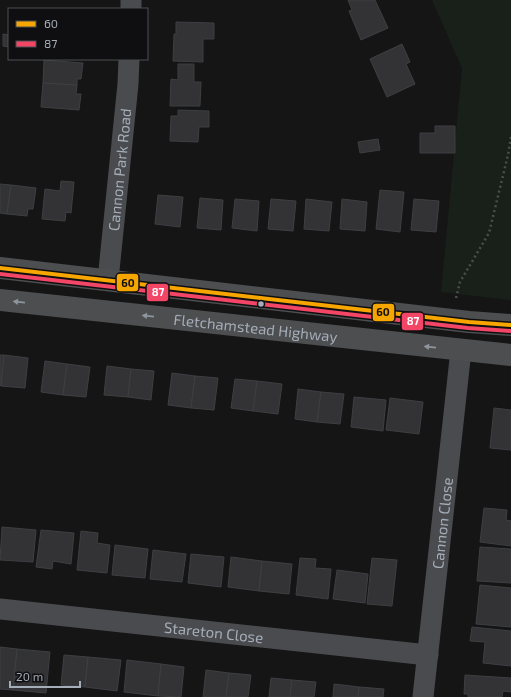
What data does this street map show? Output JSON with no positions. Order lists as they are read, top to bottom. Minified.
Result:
{"streets":{"highway":["Fletchamstead Highway"],"street":["Cannon Park Road","Cannon Close","Stareton Close"]},"crossings":[["Cannon Park Road","Fletchamstead Highway"],["Fletchamstead Highway","Cannon Close"],["Cannon Close","Stareton Close"]],"lines":["transit line 60","transit line 87"],"legend":["60","87"],"scale_bar":"20 m"}
